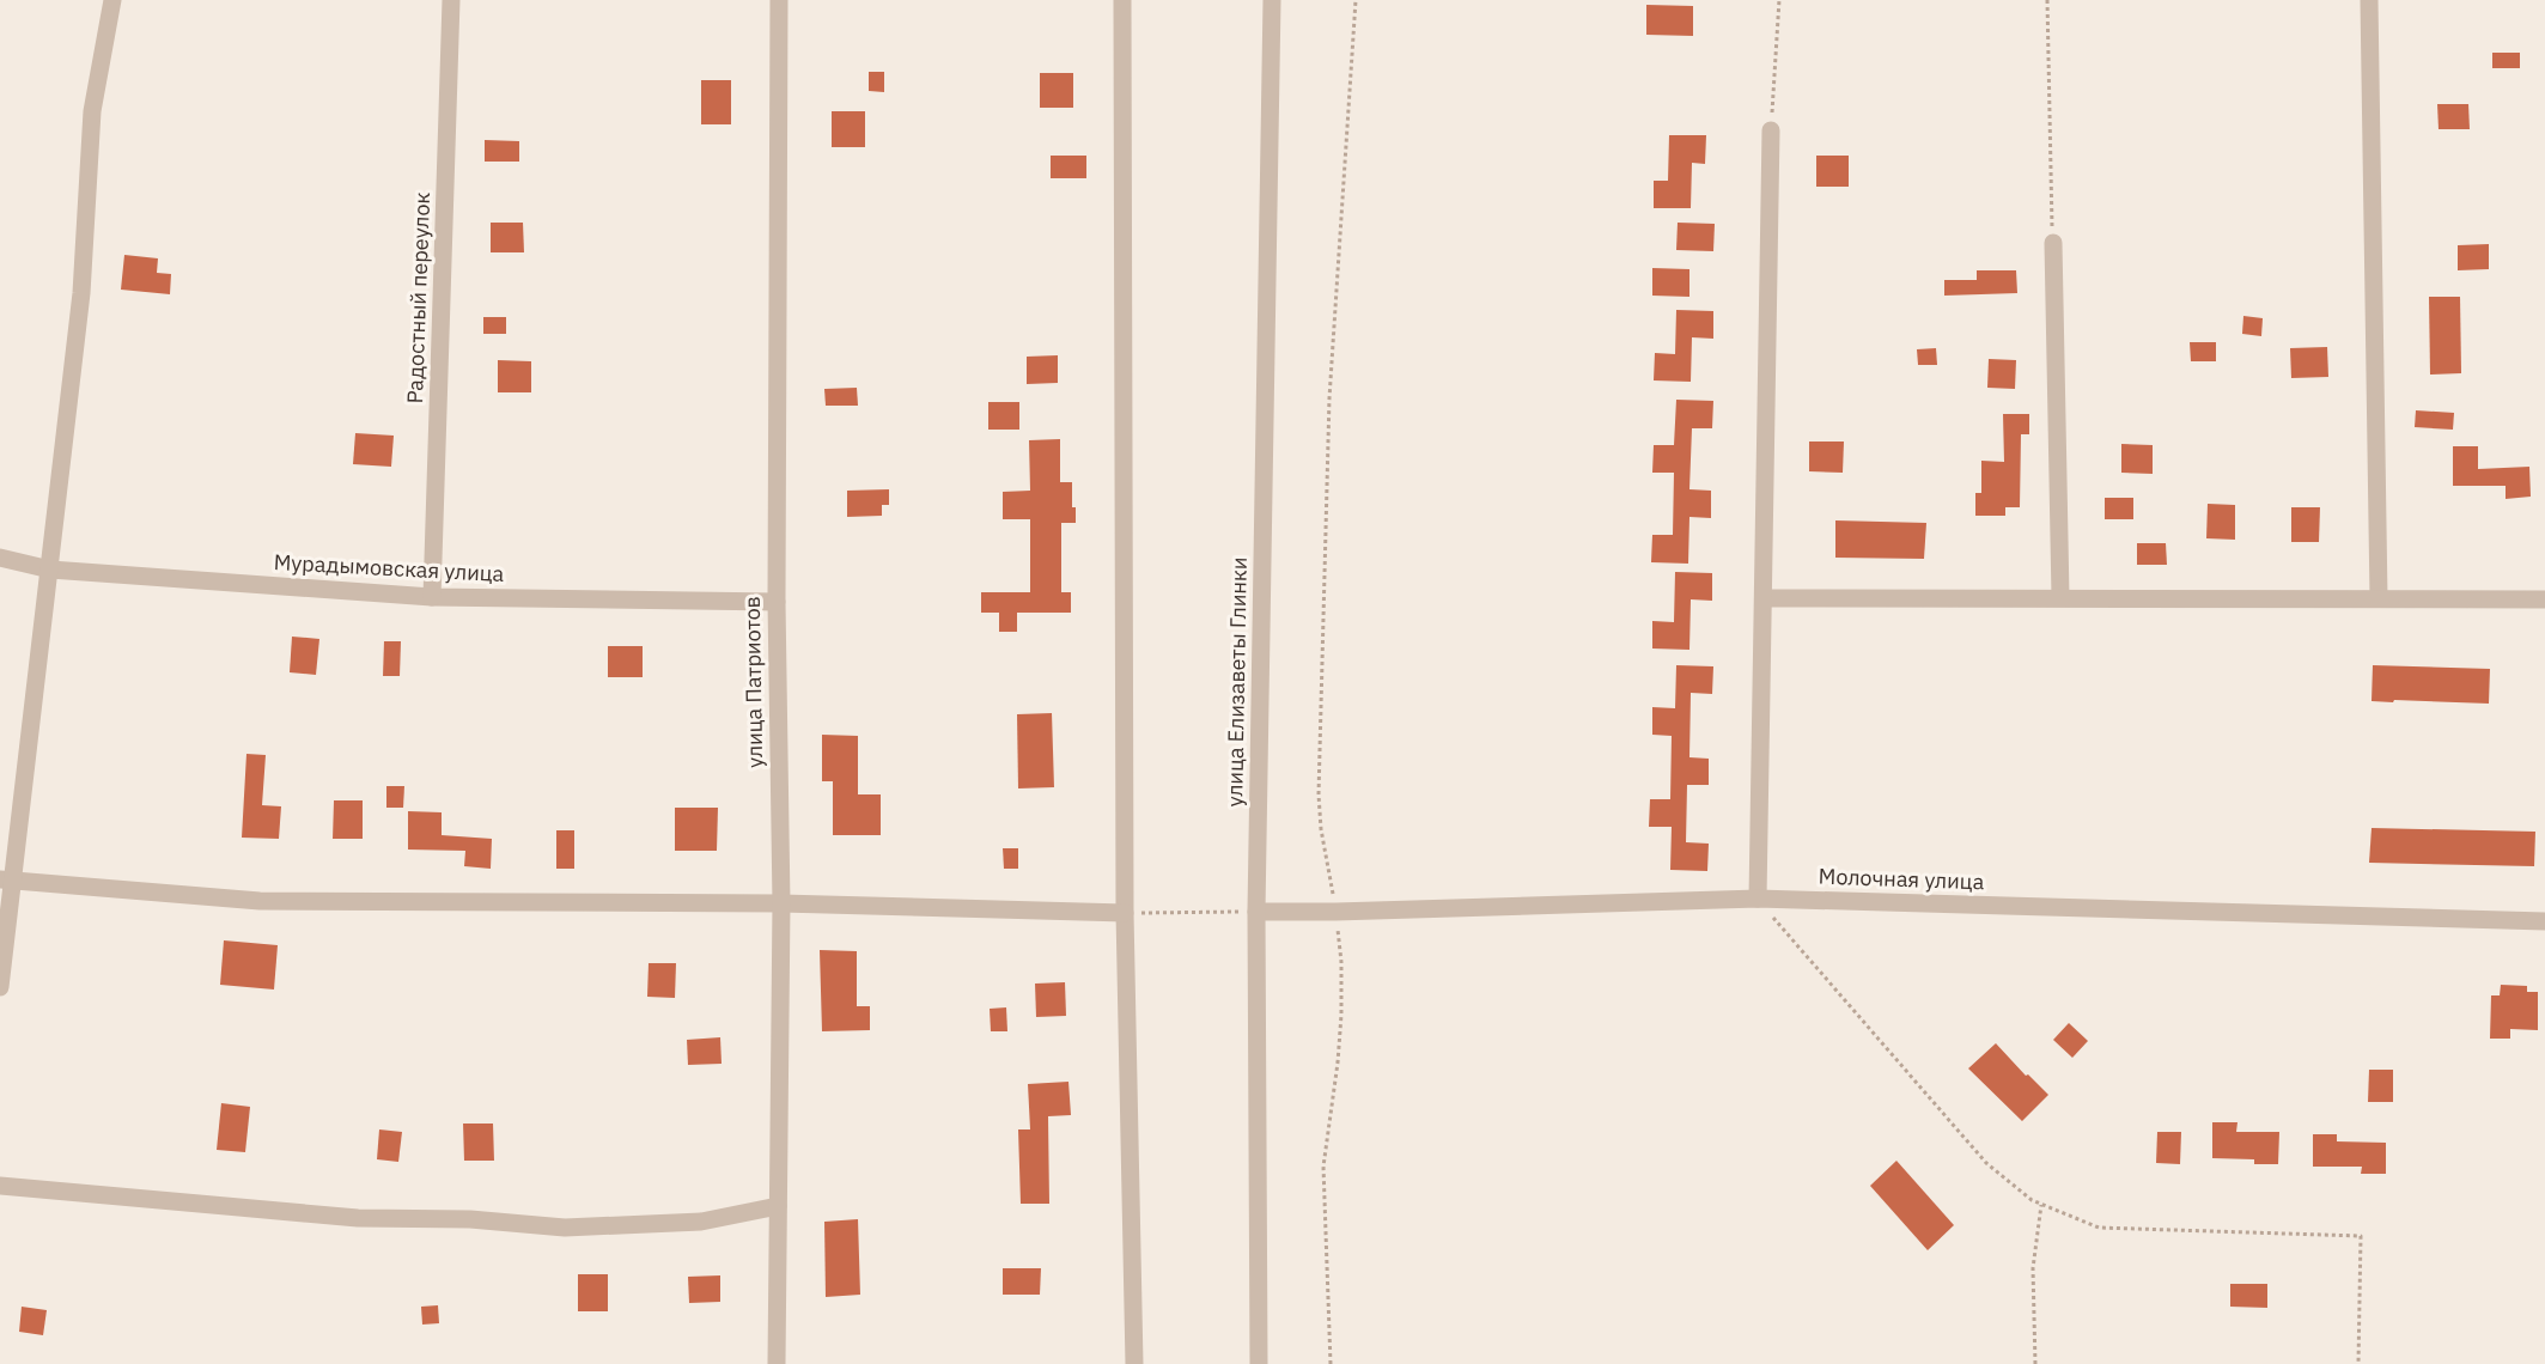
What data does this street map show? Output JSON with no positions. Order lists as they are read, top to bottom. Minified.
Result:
{"streets":{"street":["Радостный переулок","Мурадымовская улица","улица Патриотов","улица Елизаветы Глинки","Молочная улица"]},"crossings":[["Радостный переулок","Мурадымовская улица"],["Мурадымовская улица","улица Патриотов"],["улица Елизаветы Глинки","Молочная улица"]]}
